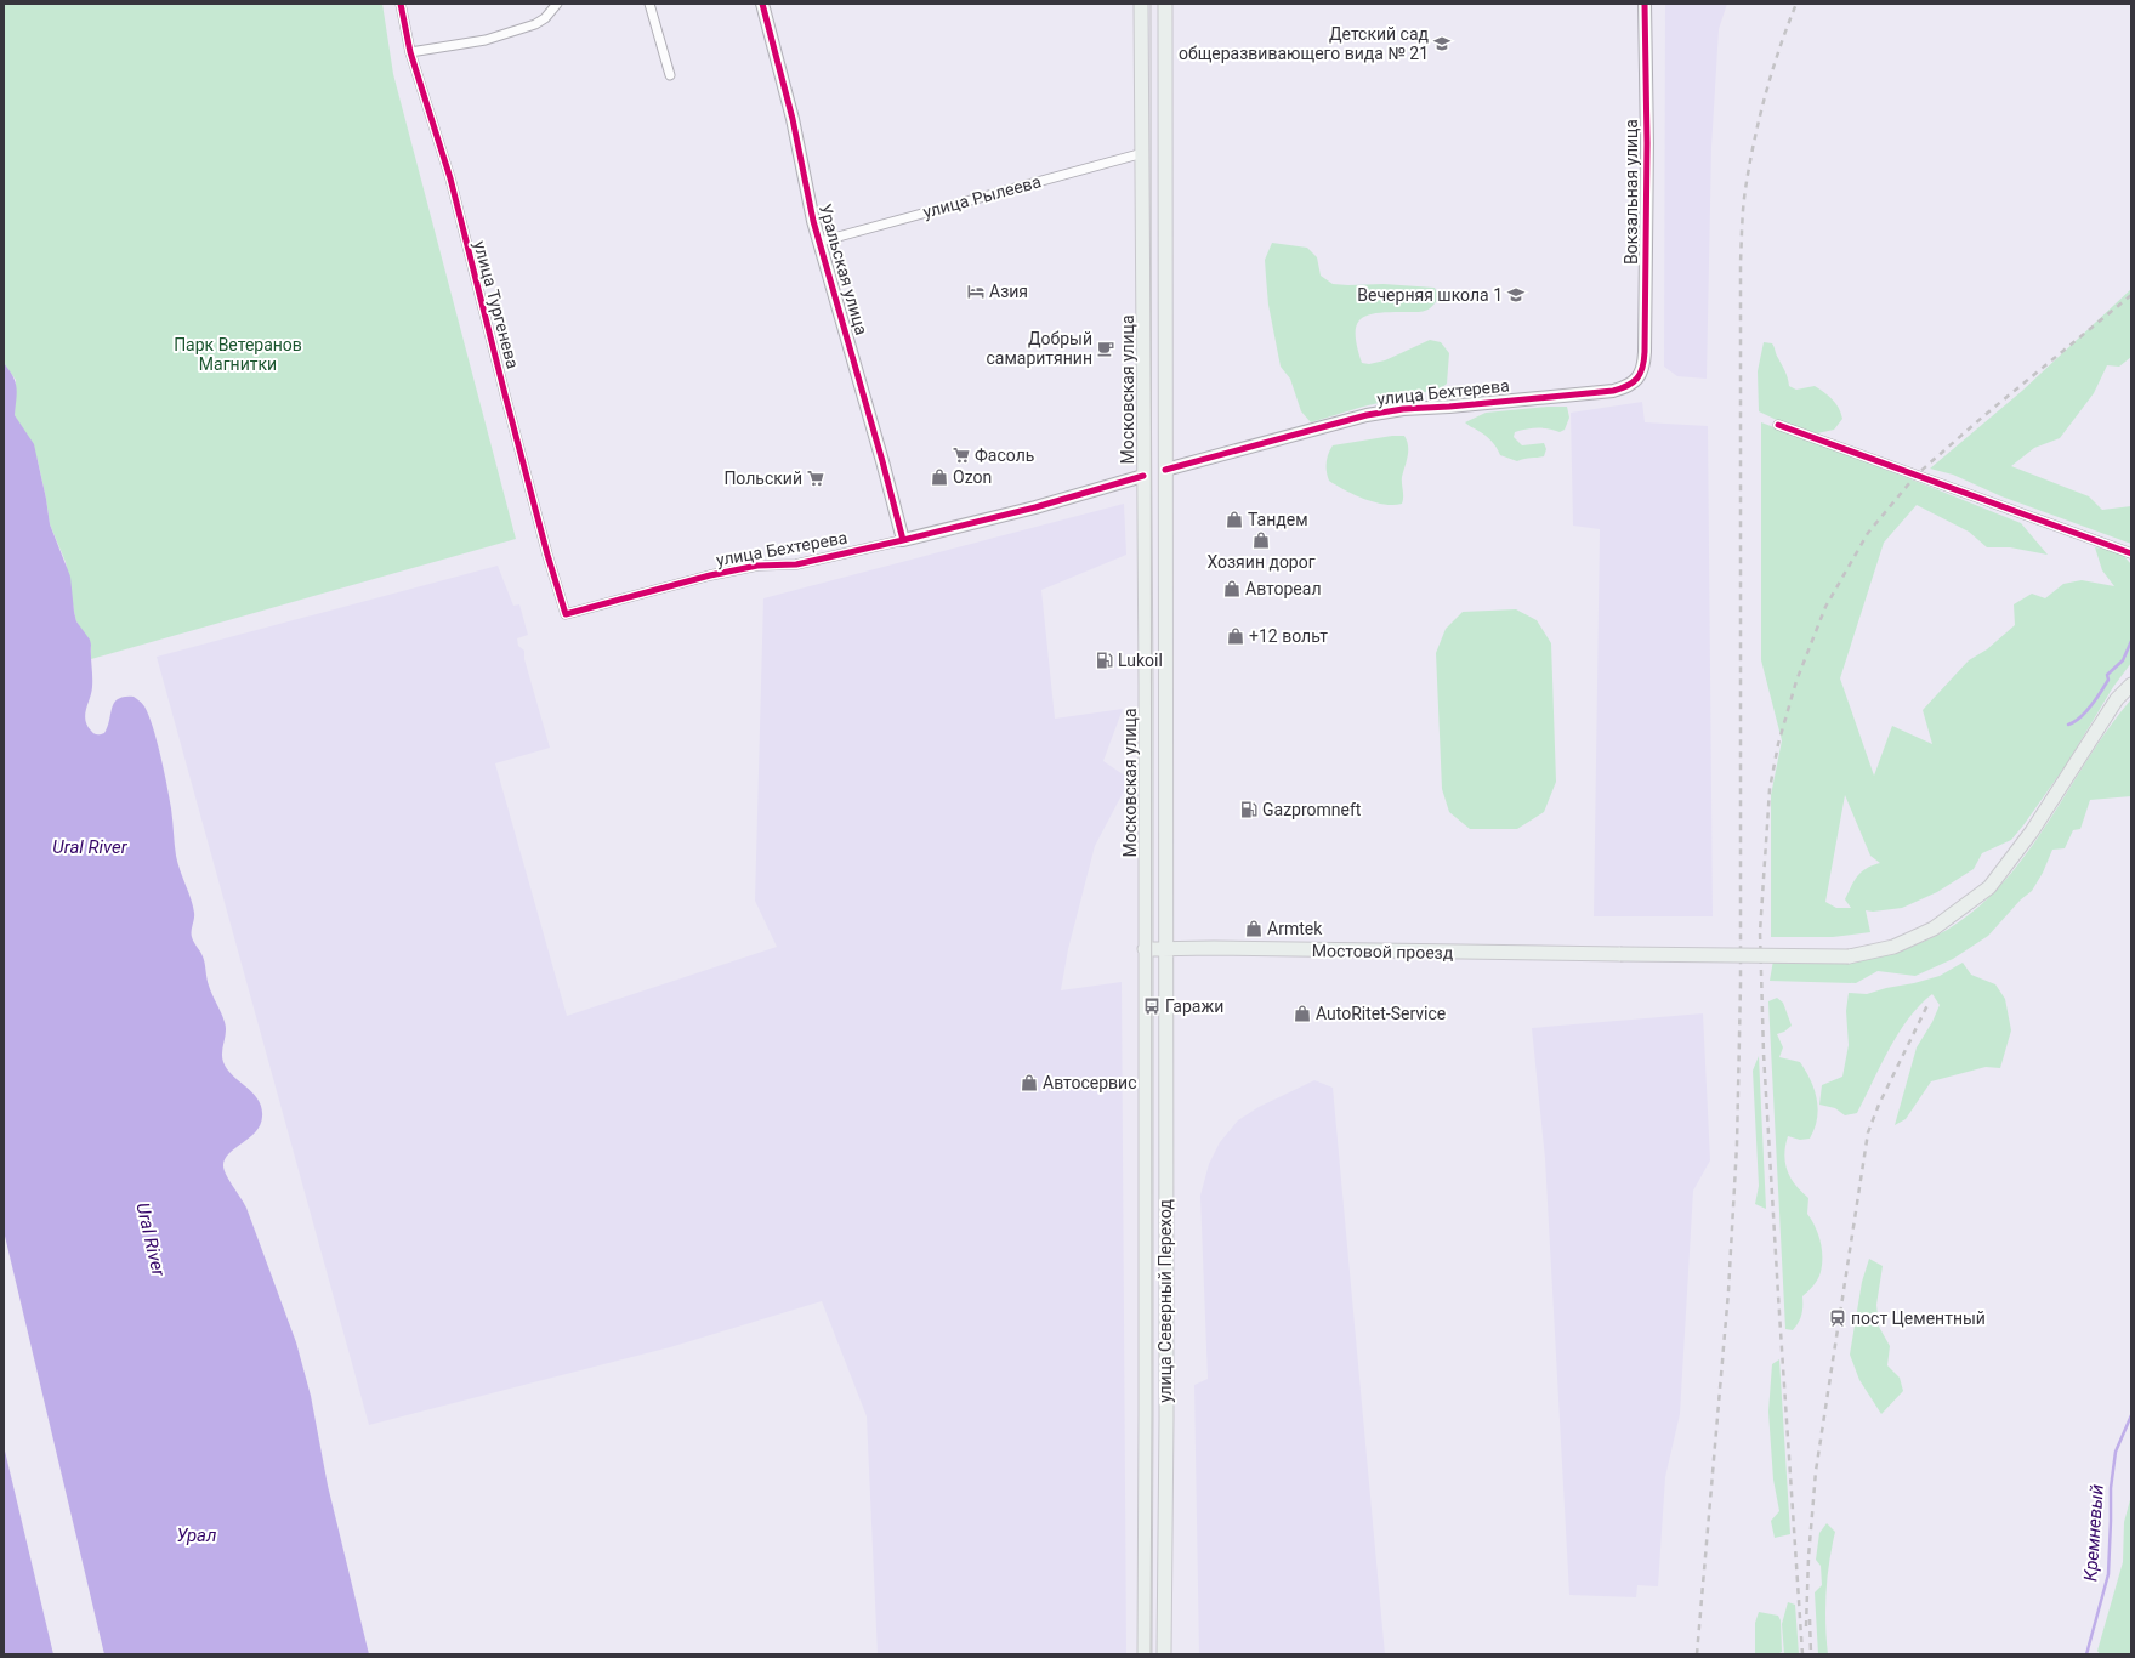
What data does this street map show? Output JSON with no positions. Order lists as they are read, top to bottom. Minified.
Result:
{"streets":{"main road":["Московская улица","улица Бехтерева","Мостовой проезд","улица Северный Переход"],"street":["Вокзальная улица","улица Рылеева","Уральская улица","улица Тургенева"]},"crossings":[["Вокзальная улица","улица Бехтерева"],["улица Рылеева","Уральская улица"],["улица Рылеева","Московская улица"],["Уральская улица","улица Бехтерева"],["улица Тургенева","улица Бехтерева"],["Московская улица","улица Бехтерева"],["Московская улица","Мостовой проезд"],["Московская улица","улица Северный Переход"],["Мостовой проезд","улица Северный Переход"]],"water":["Ural River","Кремневый","Урал"],"parks":["Парк Ветеранов Магнитки"],"places":{"school or university":["Детский сад общеразвивающего вида № 21","Вечерняя школа 1"],"hotel":["Азия"],"cafe":["Добрый самаритянин"],"supermarket":["Фасоль","Польский"],"shop":["Ozon","Тандем","Хозяин дорог","Автореал","+12 вольт","Armtek","AutoRitet-Service","Автосервис"],"fuel station":["Lukoil","Gazpromneft"],"bus stop":["Гаражи"],"station":["пост Цементный"]}}
